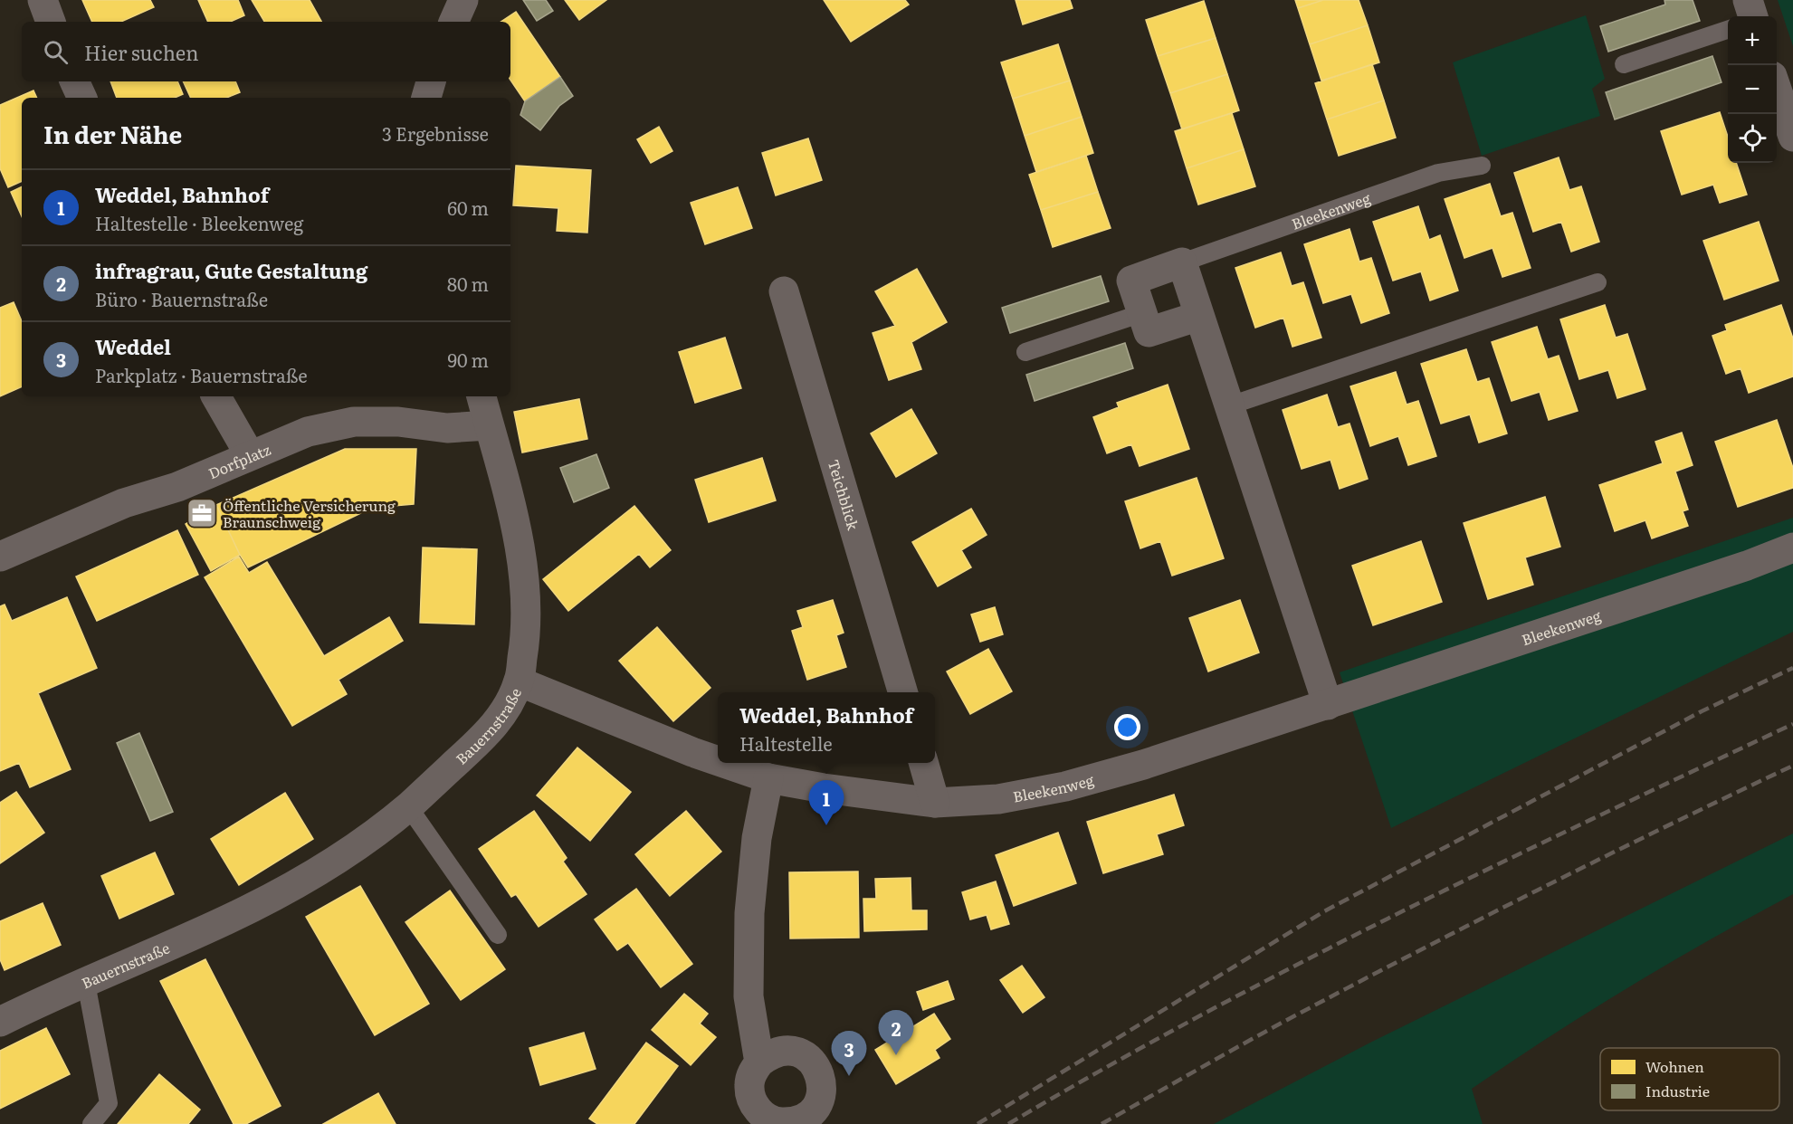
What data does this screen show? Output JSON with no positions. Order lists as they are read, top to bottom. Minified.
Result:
{"streets":{"street":["Bleekenweg","Dorfplatz","Teichblick","Bauernstraße"]},"crossings":[["Bleekenweg","Bauernstraße"]],"places":{"office":["Öffentliche Versicherung Braunschweig"]},"legend":["Wohnen","Industrie"],"page":{"map_buttons":["+","−"],"search":"Hier suchen","heading":["In der Nähe","3 Ergebnisse"],"list":[{"mark":"1","name":"Weddel, Bahnhof","note":"Haltestelle · Bleekenweg","value":"60 m"},{"mark":"2","name":"infragrau, Gute Gestaltung","note":"Büro · Bauernstraße","value":"80 m"},{"mark":"3","name":"Weddel","note":"Parkplatz · Bauernstraße","value":"90 m"}],"popup":["Weddel, Bahnhof","Haltestelle"],"pins":["1","2","3"]}}
